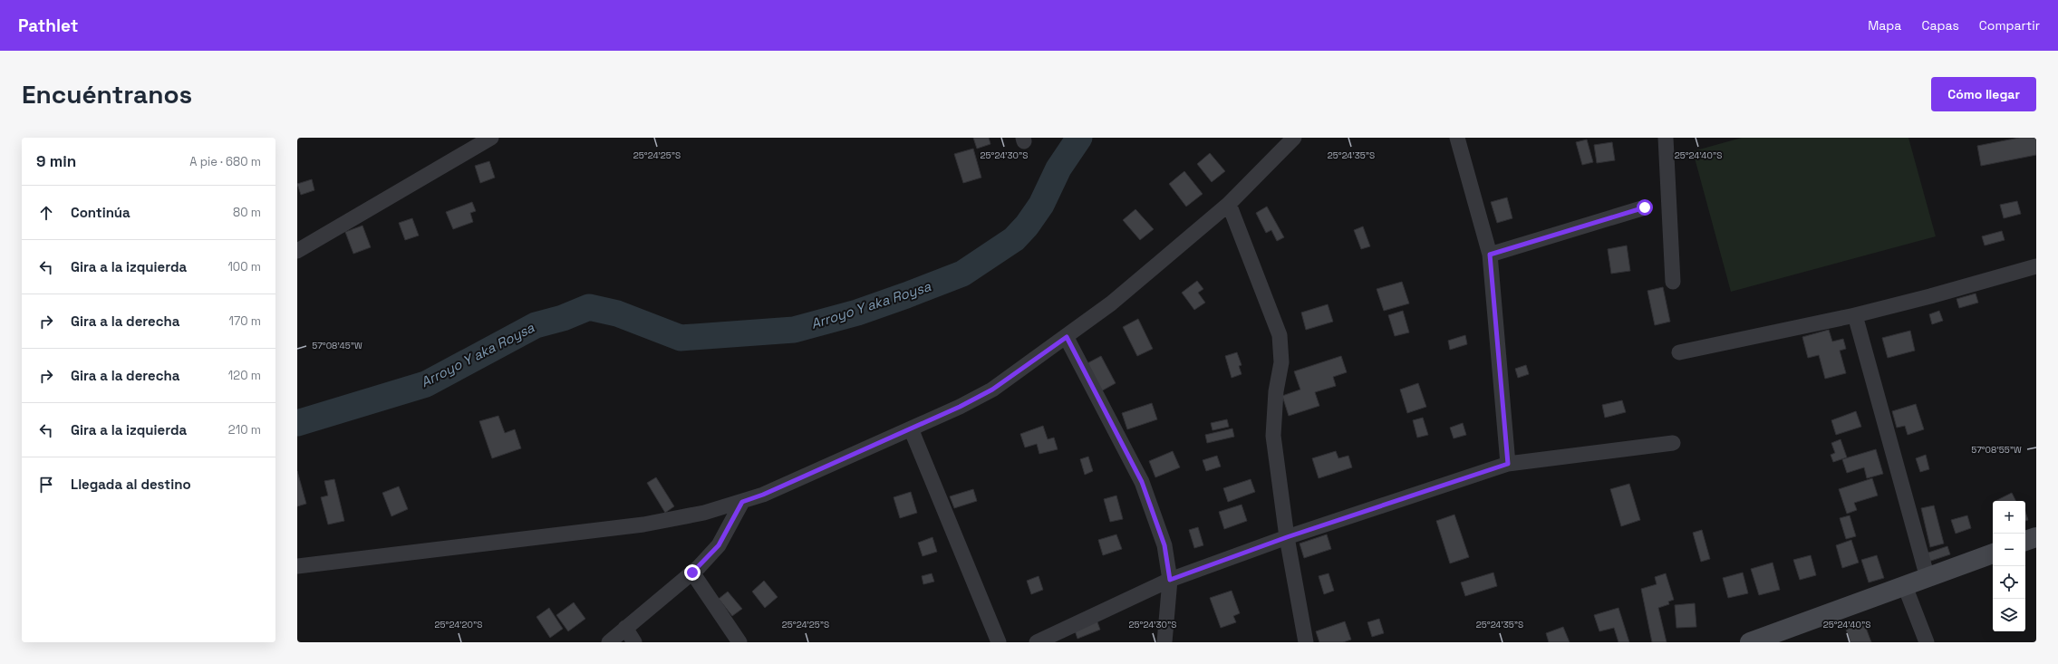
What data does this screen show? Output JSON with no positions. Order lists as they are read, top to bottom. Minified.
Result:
{"water":["Arroyo Y aka Roysa"],"page":{"header":"Pathlet","nav":["Mapa","Capas","Compartir"],"buttons":"Cómo llegar","title":"Encuéntranos","heading":["9 min","A pie · 680 m"],"list":[["Continúa","80 m"],["Gira a la izquierda","100 m"],["Gira a la derecha","170 m"],["Gira a la derecha","120 m"],["Gira a la izquierda","210 m"],"Llegada al destino"],"map_buttons":["+","−"]},"coordinates":["25°24'35\"S","25°24'40\"S","25°24'25\"S","25°24'30\"S","57°08'45\"W","57°08'55\"W","25°24'20\"S"]}
